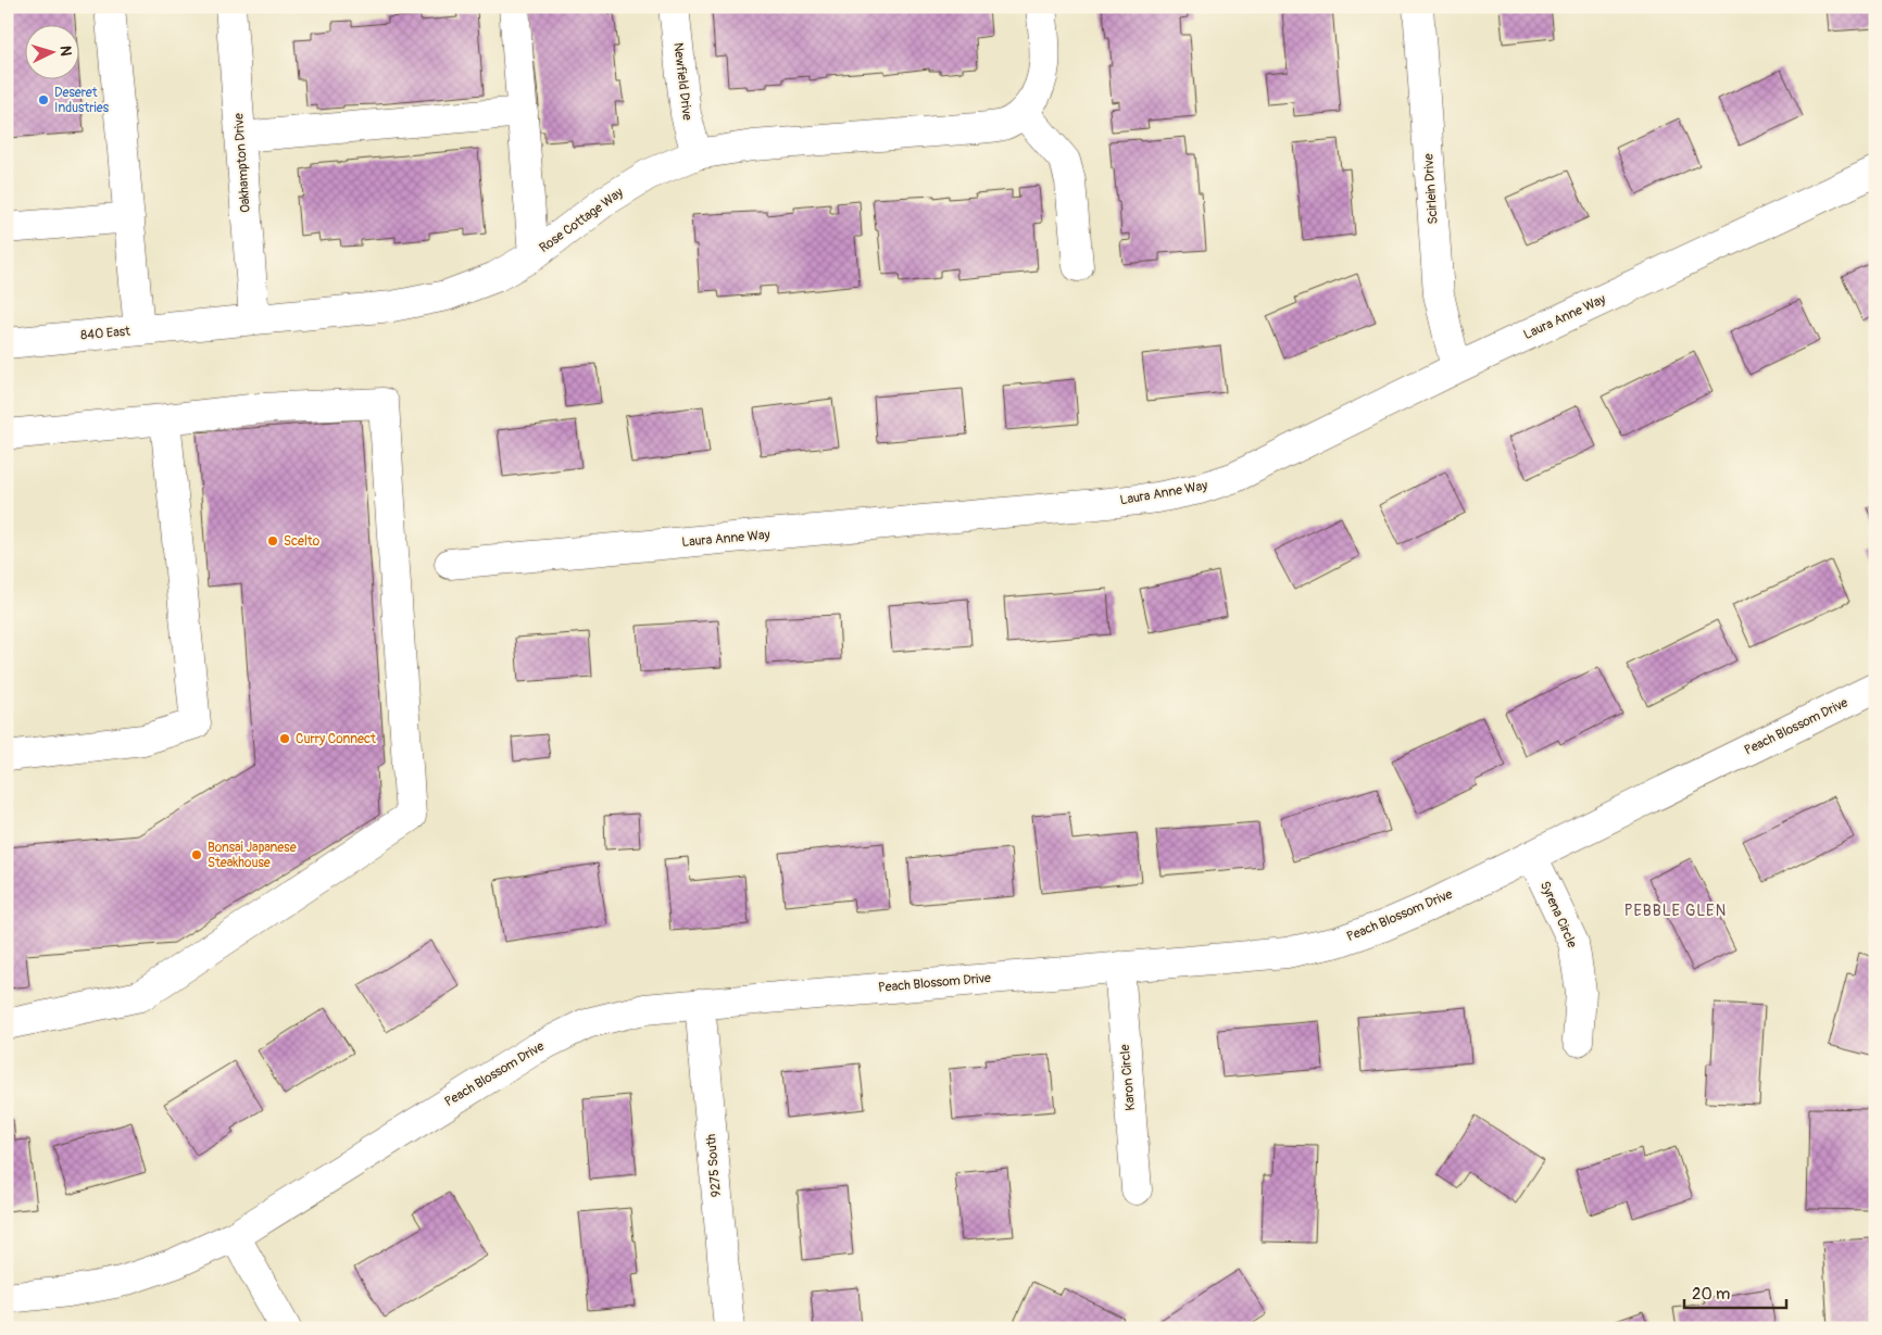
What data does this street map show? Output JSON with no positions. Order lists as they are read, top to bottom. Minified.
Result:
{"streets":{"street":["Newfield Drive","Oakhampton Drive","Scirlein Drive","Rose Cottage Way","Laura Anne Way","840 East","Peach Blossom Drive","Syrena Circle","Karon Circle","9275 South"]},"crossings":[["Newfield Drive","Rose Cottage Way"],["Oakhampton Drive","Rose Cottage Way"],["Scirlein Drive","Laura Anne Way"],["Rose Cottage Way","840 East"],["Peach Blossom Drive","Syrena Circle"],["Peach Blossom Drive","Karon Circle"],["Peach Blossom Drive","9275 South"]],"districts":["PEBBLE GLEN"],"places":["Deseret Industries","Scelto","Curry Connect","Bonsai Japanese Steakhouse"],"scale_bar":"20 m","north":"right"}
